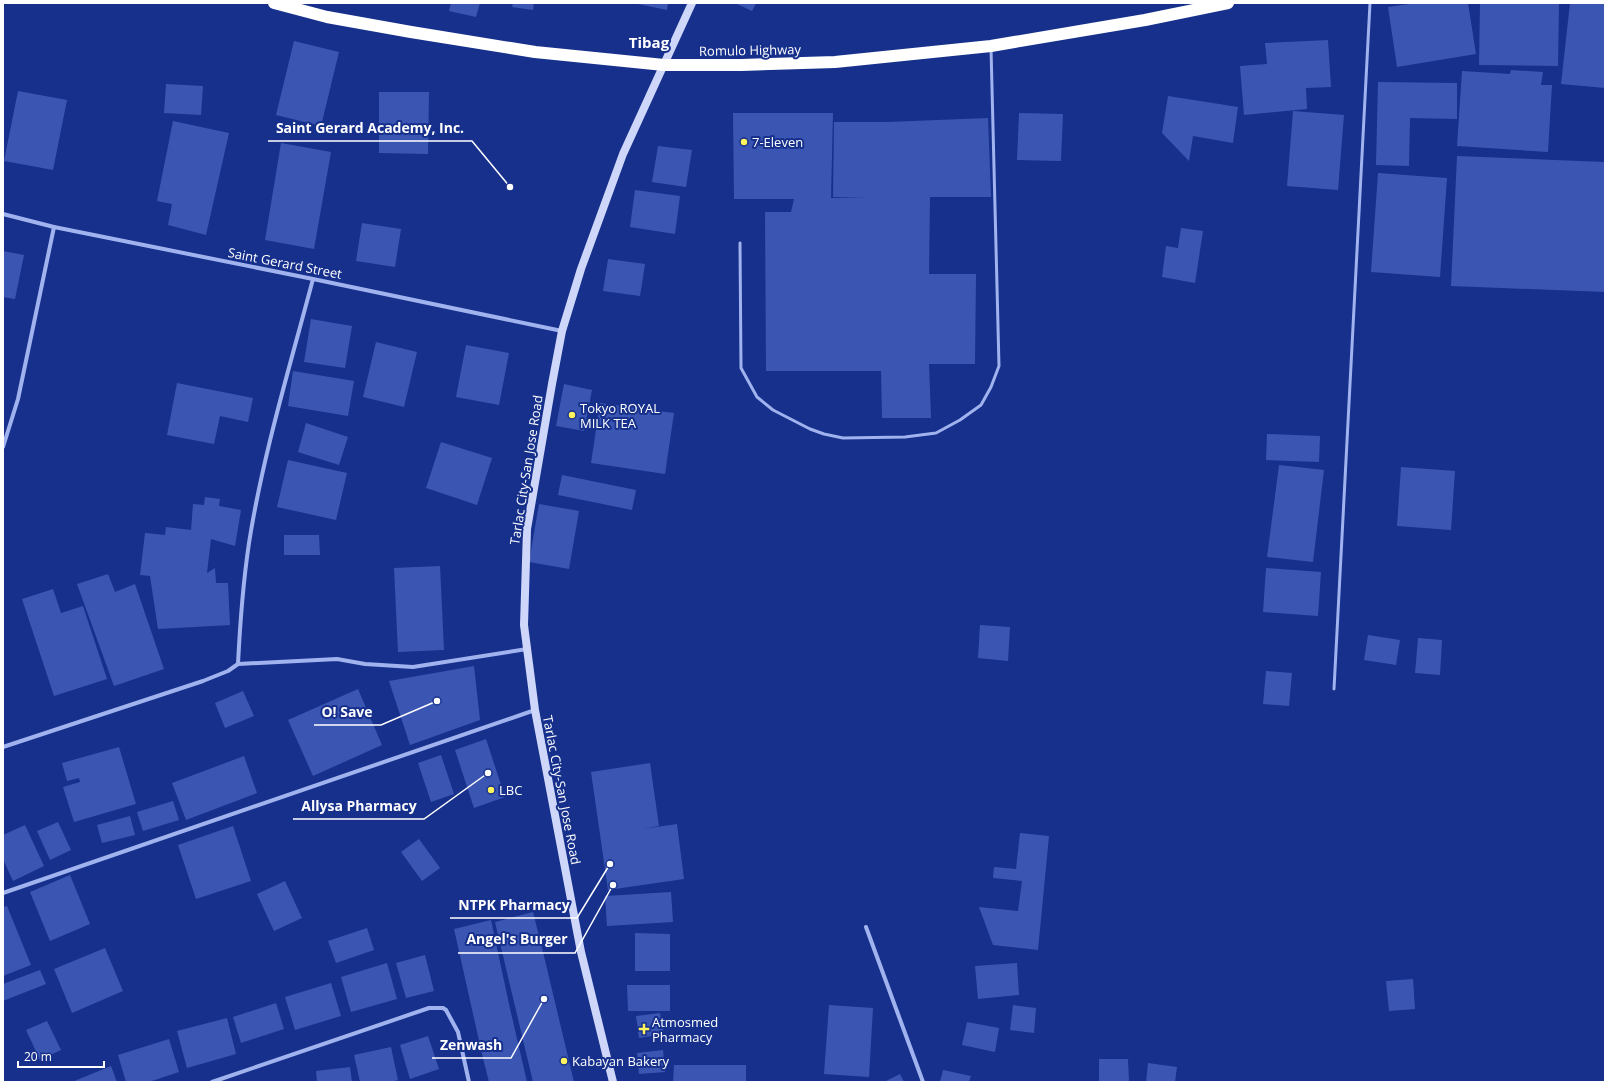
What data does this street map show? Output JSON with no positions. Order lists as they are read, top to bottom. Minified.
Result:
{"streets":{"highway":["Romulo Highway"],"main road":["Tarlac City-San Jose Road"],"street":["Saint Gerard Street"]},"crossings":[["Romulo Highway","Tarlac City-San Jose Road"],["Saint Gerard Street","Tarlac City-San Jose Road"]],"districts":["Tibag"],"places":{"other":["7-Eleven","Saint Gerard Academy, Inc.","Tokyo ROYAL MILK TEA","O! Save","Allysa Pharmacy","LBC","NTPK Pharmacy","Angel's Burger","Zenwash","Kabayan Bakery"],"health":["Atmosmed Pharmacy"]},"scale_bar":"20 m"}
